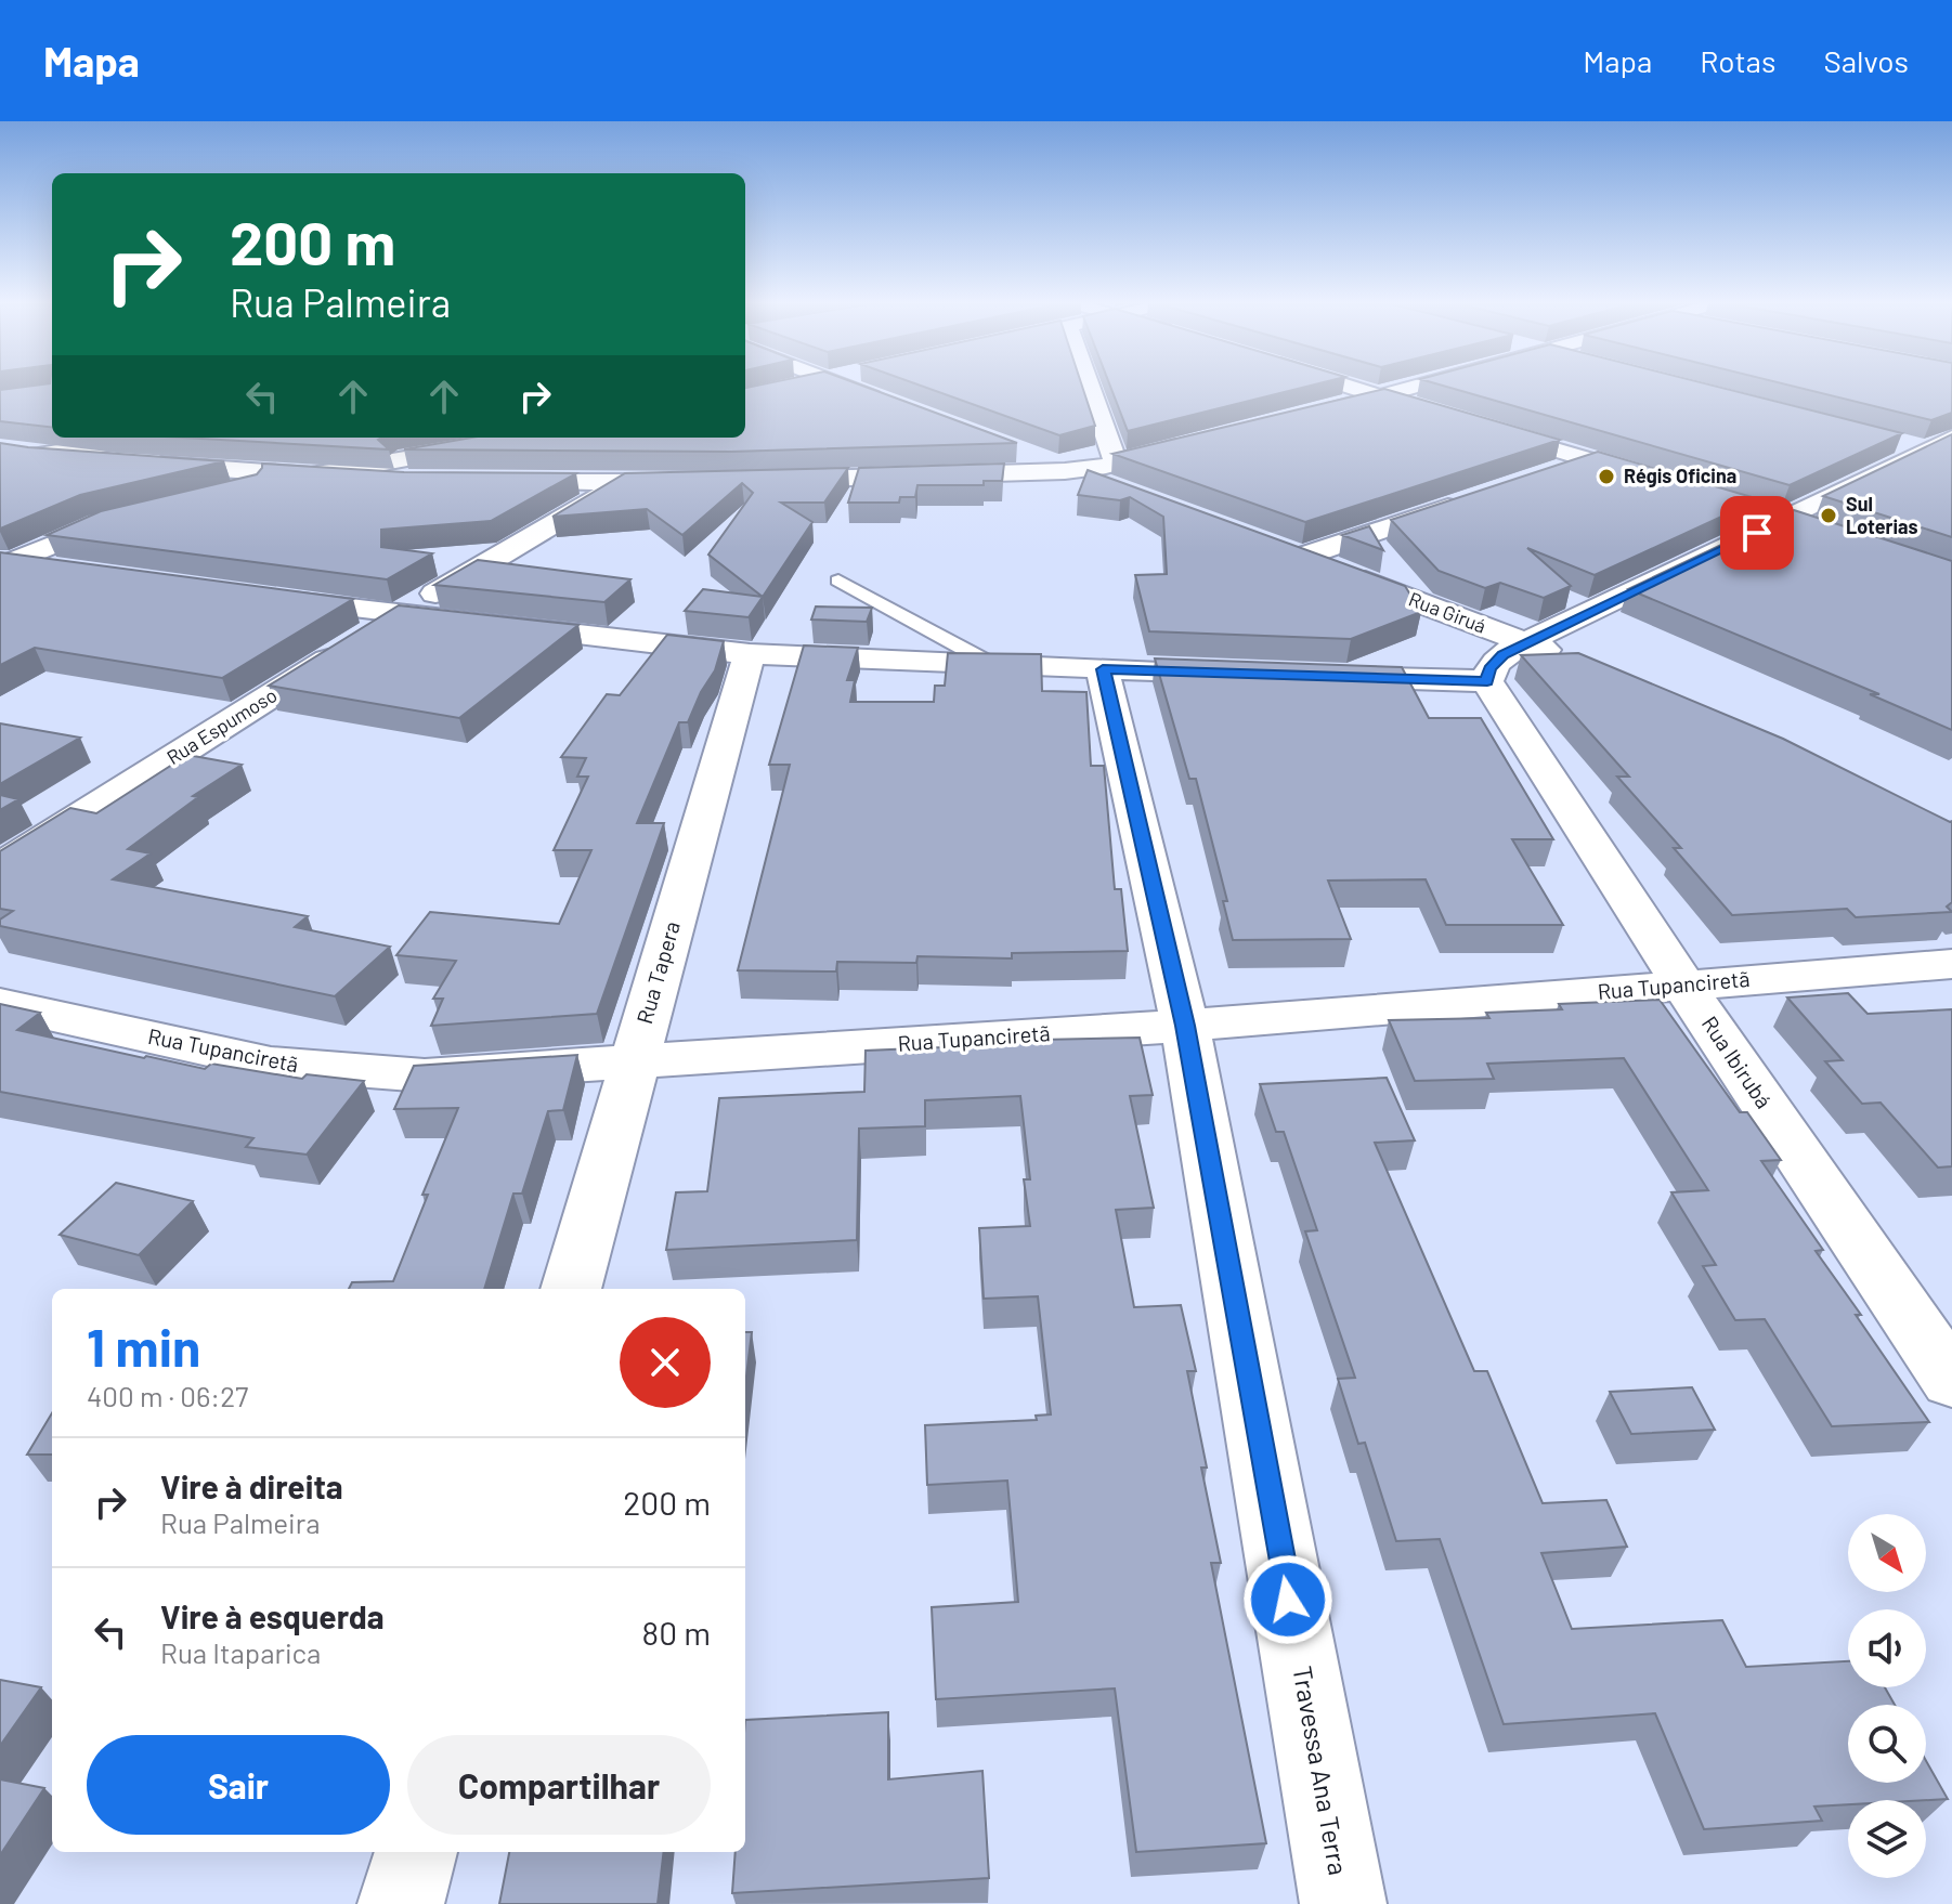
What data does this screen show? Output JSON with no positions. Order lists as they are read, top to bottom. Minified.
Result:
{"streets":{"street":["Rua Giruá","Rua Espumoso","Rua Tapera","Rua Tupanciretã","Rua Ibirubá","Travessa Ana Terra"]},"crossings":[["Rua Giruá","Rua Ibirubá"],["Rua Tapera","Rua Tupanciretã"],["Rua Tupanciretã","Rua Ibirubá"],["Rua Tupanciretã","Travessa Ana Terra"]],"places":["Régis Oficina","Sul Loterias"],"north":"bottom right","page":{"header":"Mapa","nav":["Mapa","Rotas","Salvos"],"turn":["200 m","Rua Palmeira"],"heading":["1 min","400 m · 06:27"],"list":[{"name":"Vire à direita","note":"Rua Palmeira","value":"200 m"},{"name":"Vire à esquerda","note":"Rua Itaparica","value":"80 m"}],"buttons":["Sair","Compartilhar"]}}
